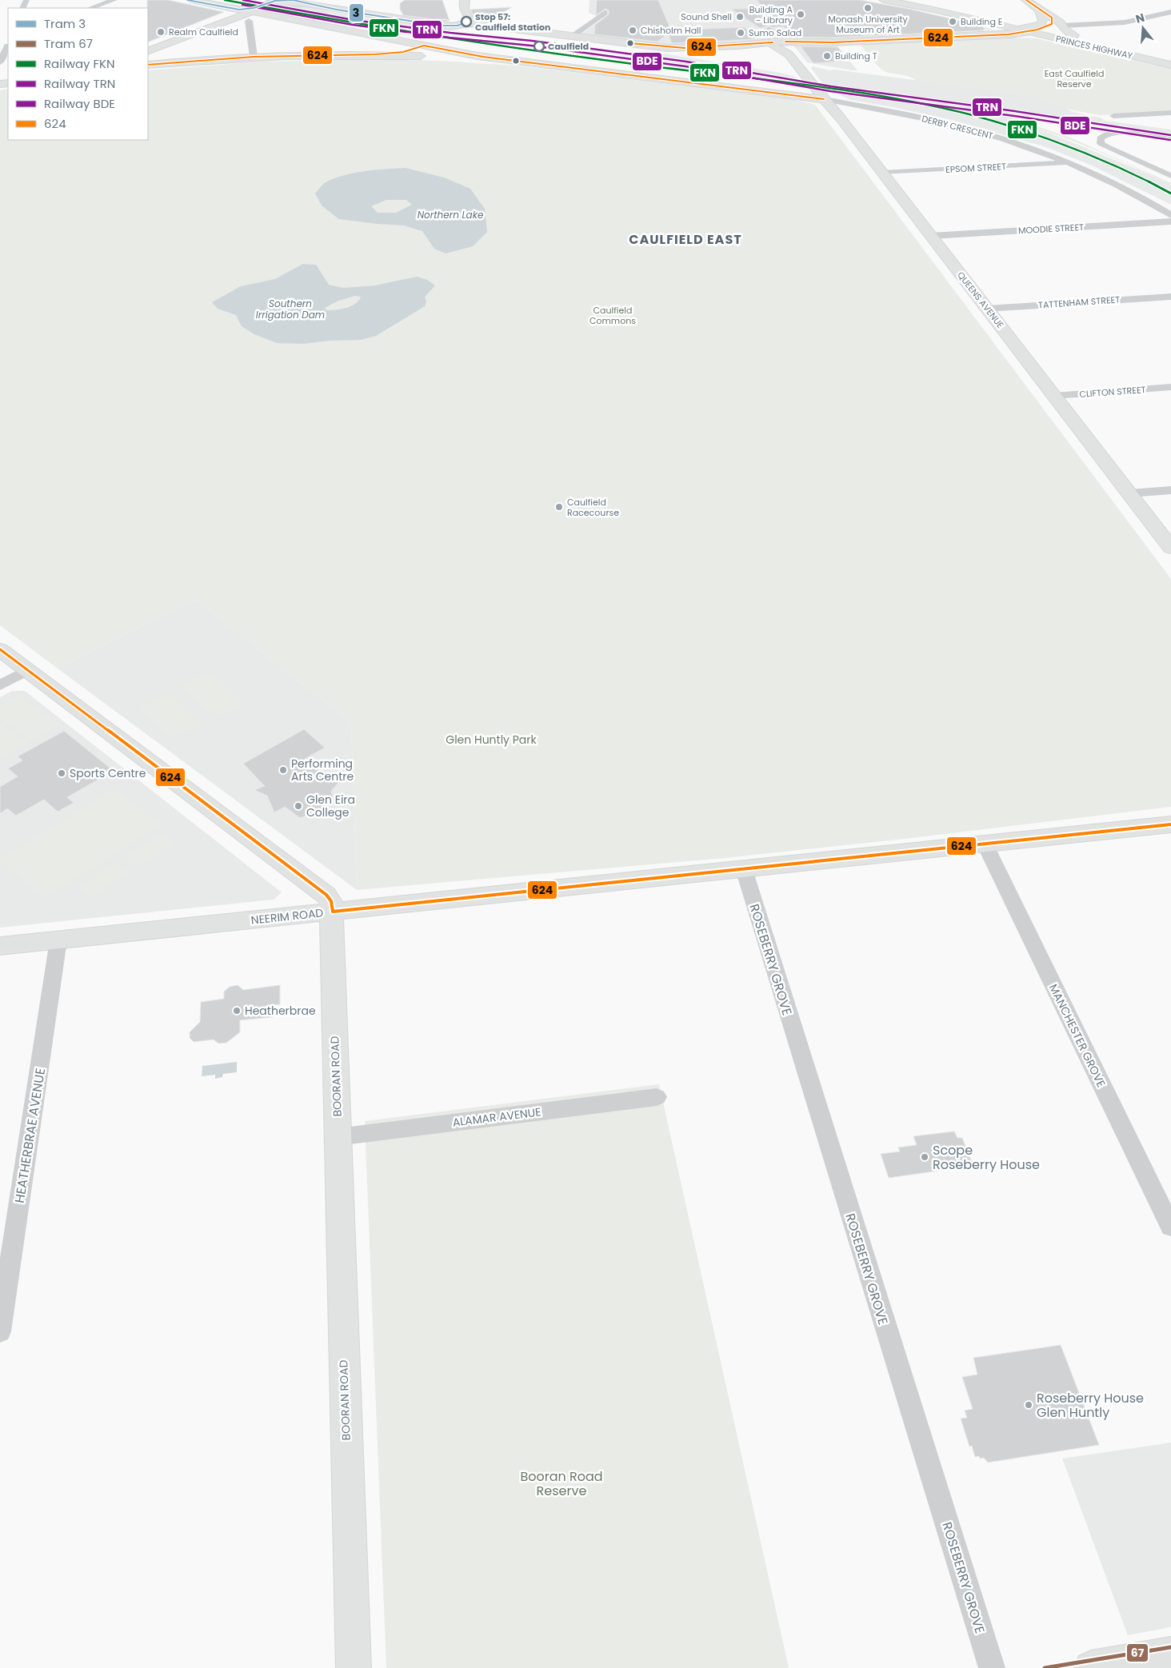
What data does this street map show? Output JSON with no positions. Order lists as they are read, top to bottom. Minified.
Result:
{"streets":{"main road":["PRINCES HIGHWAY","QUEENS AVENUE","NEERIM ROAD","BOORAN ROAD"],"street":["DERBY CRESCENT","EPSOM STREET","MOODIE STREET","TATTENHAM STREET","CLIFTON STREET","ROSEBERRY GROVE","MANCHESTER GROVE","ALAMAR AVENUE","HEATHERBRAE AVENUE"]},"crossings":[["DERBY CRESCENT","EPSOM STREET"],["DERBY CRESCENT","QUEENS AVENUE"],["EPSOM STREET","QUEENS AVENUE"],["MOODIE STREET","QUEENS AVENUE"],["QUEENS AVENUE","TATTENHAM STREET"],["QUEENS AVENUE","CLIFTON STREET"],["NEERIM ROAD","ROSEBERRY GROVE"],["NEERIM ROAD","MANCHESTER GROVE"],["NEERIM ROAD","BOORAN ROAD"],["NEERIM ROAD","HEATHERBRAE AVENUE"],["BOORAN ROAD","ALAMAR AVENUE"]],"districts":["CAULFIELD EAST"],"water":["Northern Lake","Southern Irrigation Dam"],"parks":["East Caulfield Reserve","Caulfield Commons","Glen Huntly Park","Booran Road Reserve"],"places":["Monash University Museum of Art","Building A - Library","Sound Shell","Stop 57: Caulfield Station","Building E","Chisholm Hall","Realm Caulfield","Sumo Salad","Caulfield","Building T","Caulfield Racecourse","Performing Arts Centre","Sports Centre","Glen Eira College","Heatherbrae","Scope Roseberry House","Roseberry House Glen Huntly"],"lines":["tram line 3","rail line FKN","rail line TRN","transit line 624","rail line BDE","tram line 67"],"legend":["Tram 3","Tram 67","Railway FKN","Railway TRN","Railway BDE","624"],"north":"top"}
